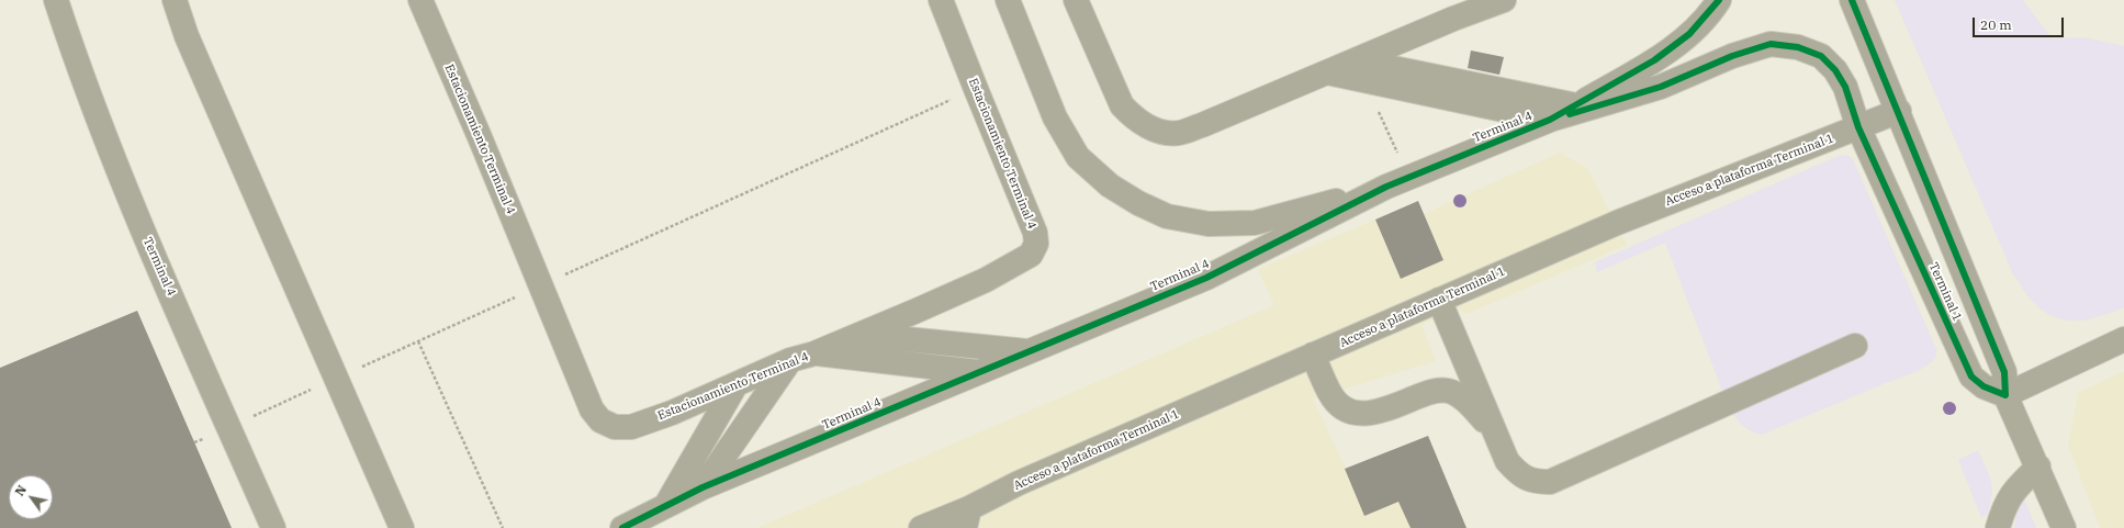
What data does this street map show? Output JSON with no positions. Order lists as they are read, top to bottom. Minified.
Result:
{"streets":{"street":["Terminal 4","Estacionamiento Terminal 4","Acceso a plataforma Terminal 1","Terminal 1"]},"crossings":[["Terminal 4","Terminal 1"],["Acceso a plataforma Terminal 1","Terminal 1"]],"scale_bar":"20 m","north":"top left"}
